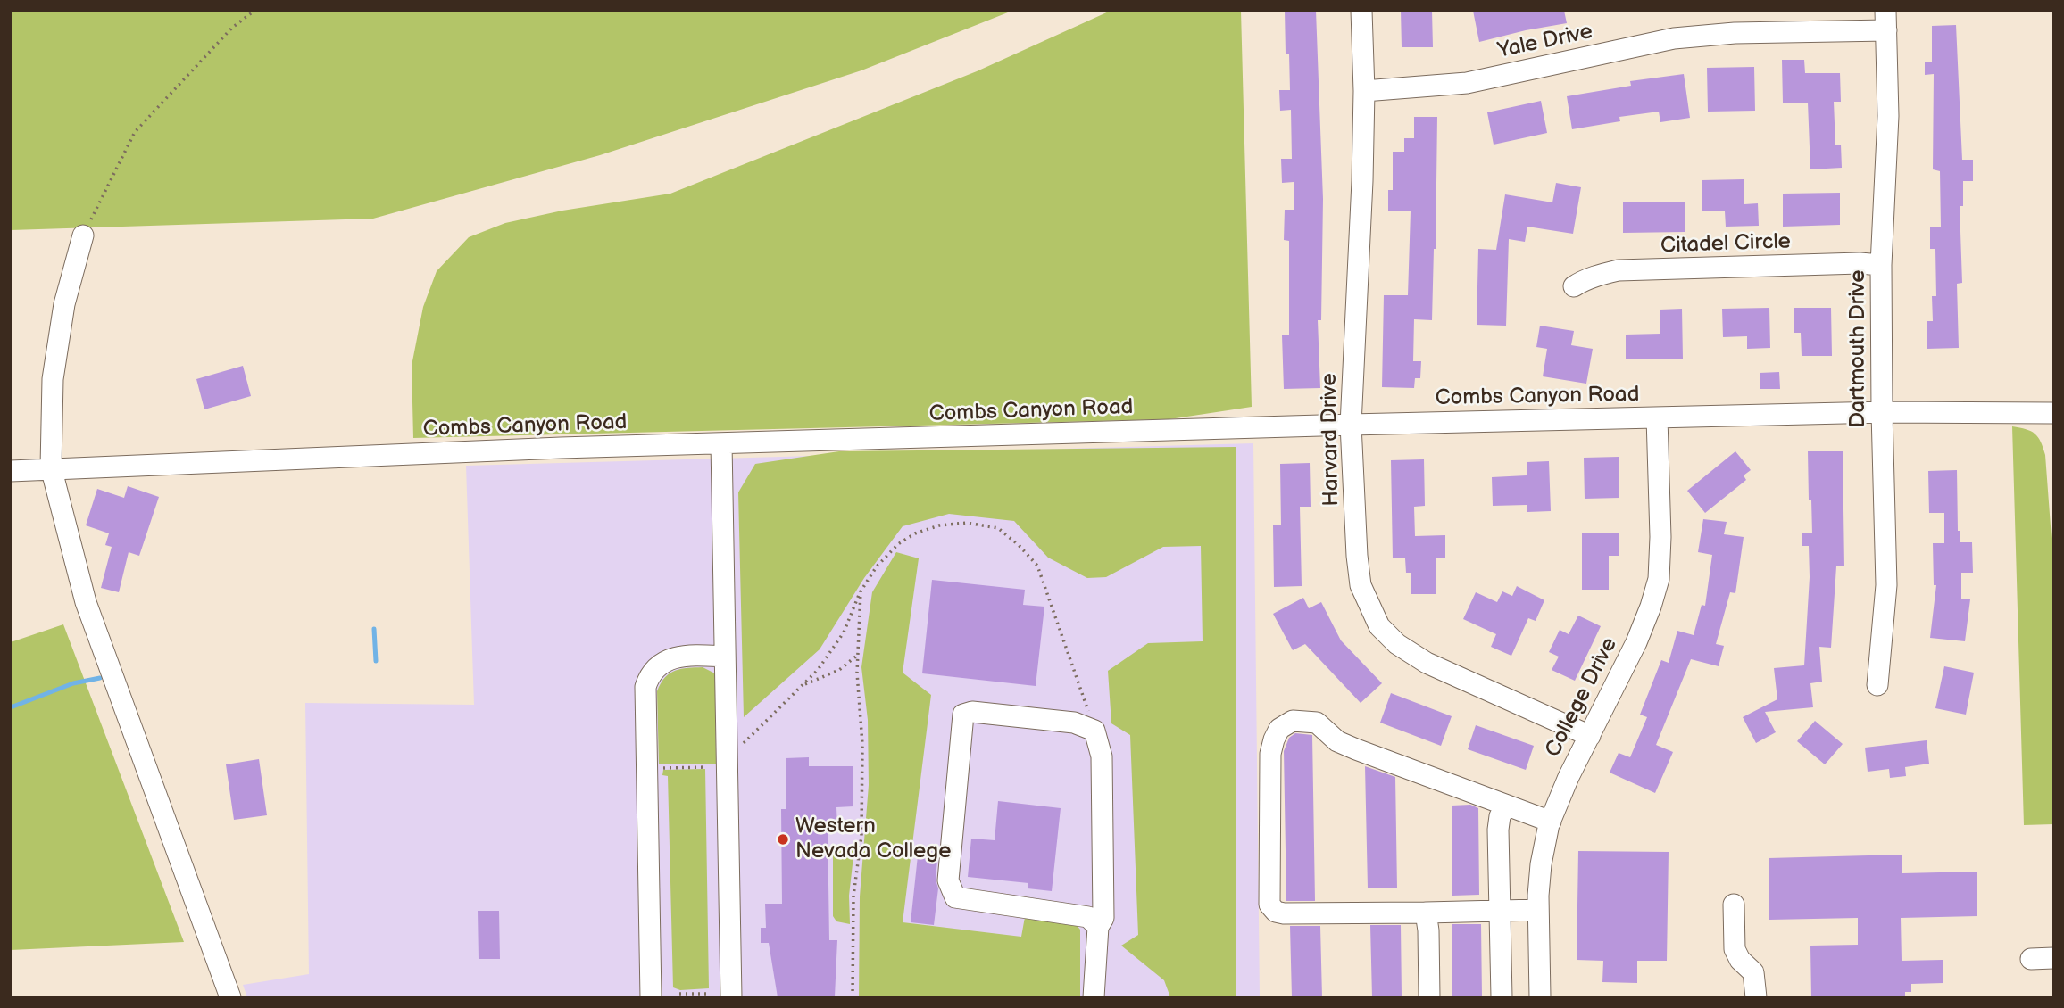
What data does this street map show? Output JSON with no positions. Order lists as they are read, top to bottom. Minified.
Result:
{"streets":{"street":["Yale Drive","Citadel Circle","Dartmouth Drive","Combs Canyon Road","Harvard Drive","College Drive"]},"crossings":[["Yale Drive","Dartmouth Drive"],["Yale Drive","Harvard Drive"],["Citadel Circle","Dartmouth Drive"],["Dartmouth Drive","Combs Canyon Road"],["Combs Canyon Road","Harvard Drive"],["Combs Canyon Road","College Drive"],["Harvard Drive","College Drive"]],"places":["Western Nevada College"]}
